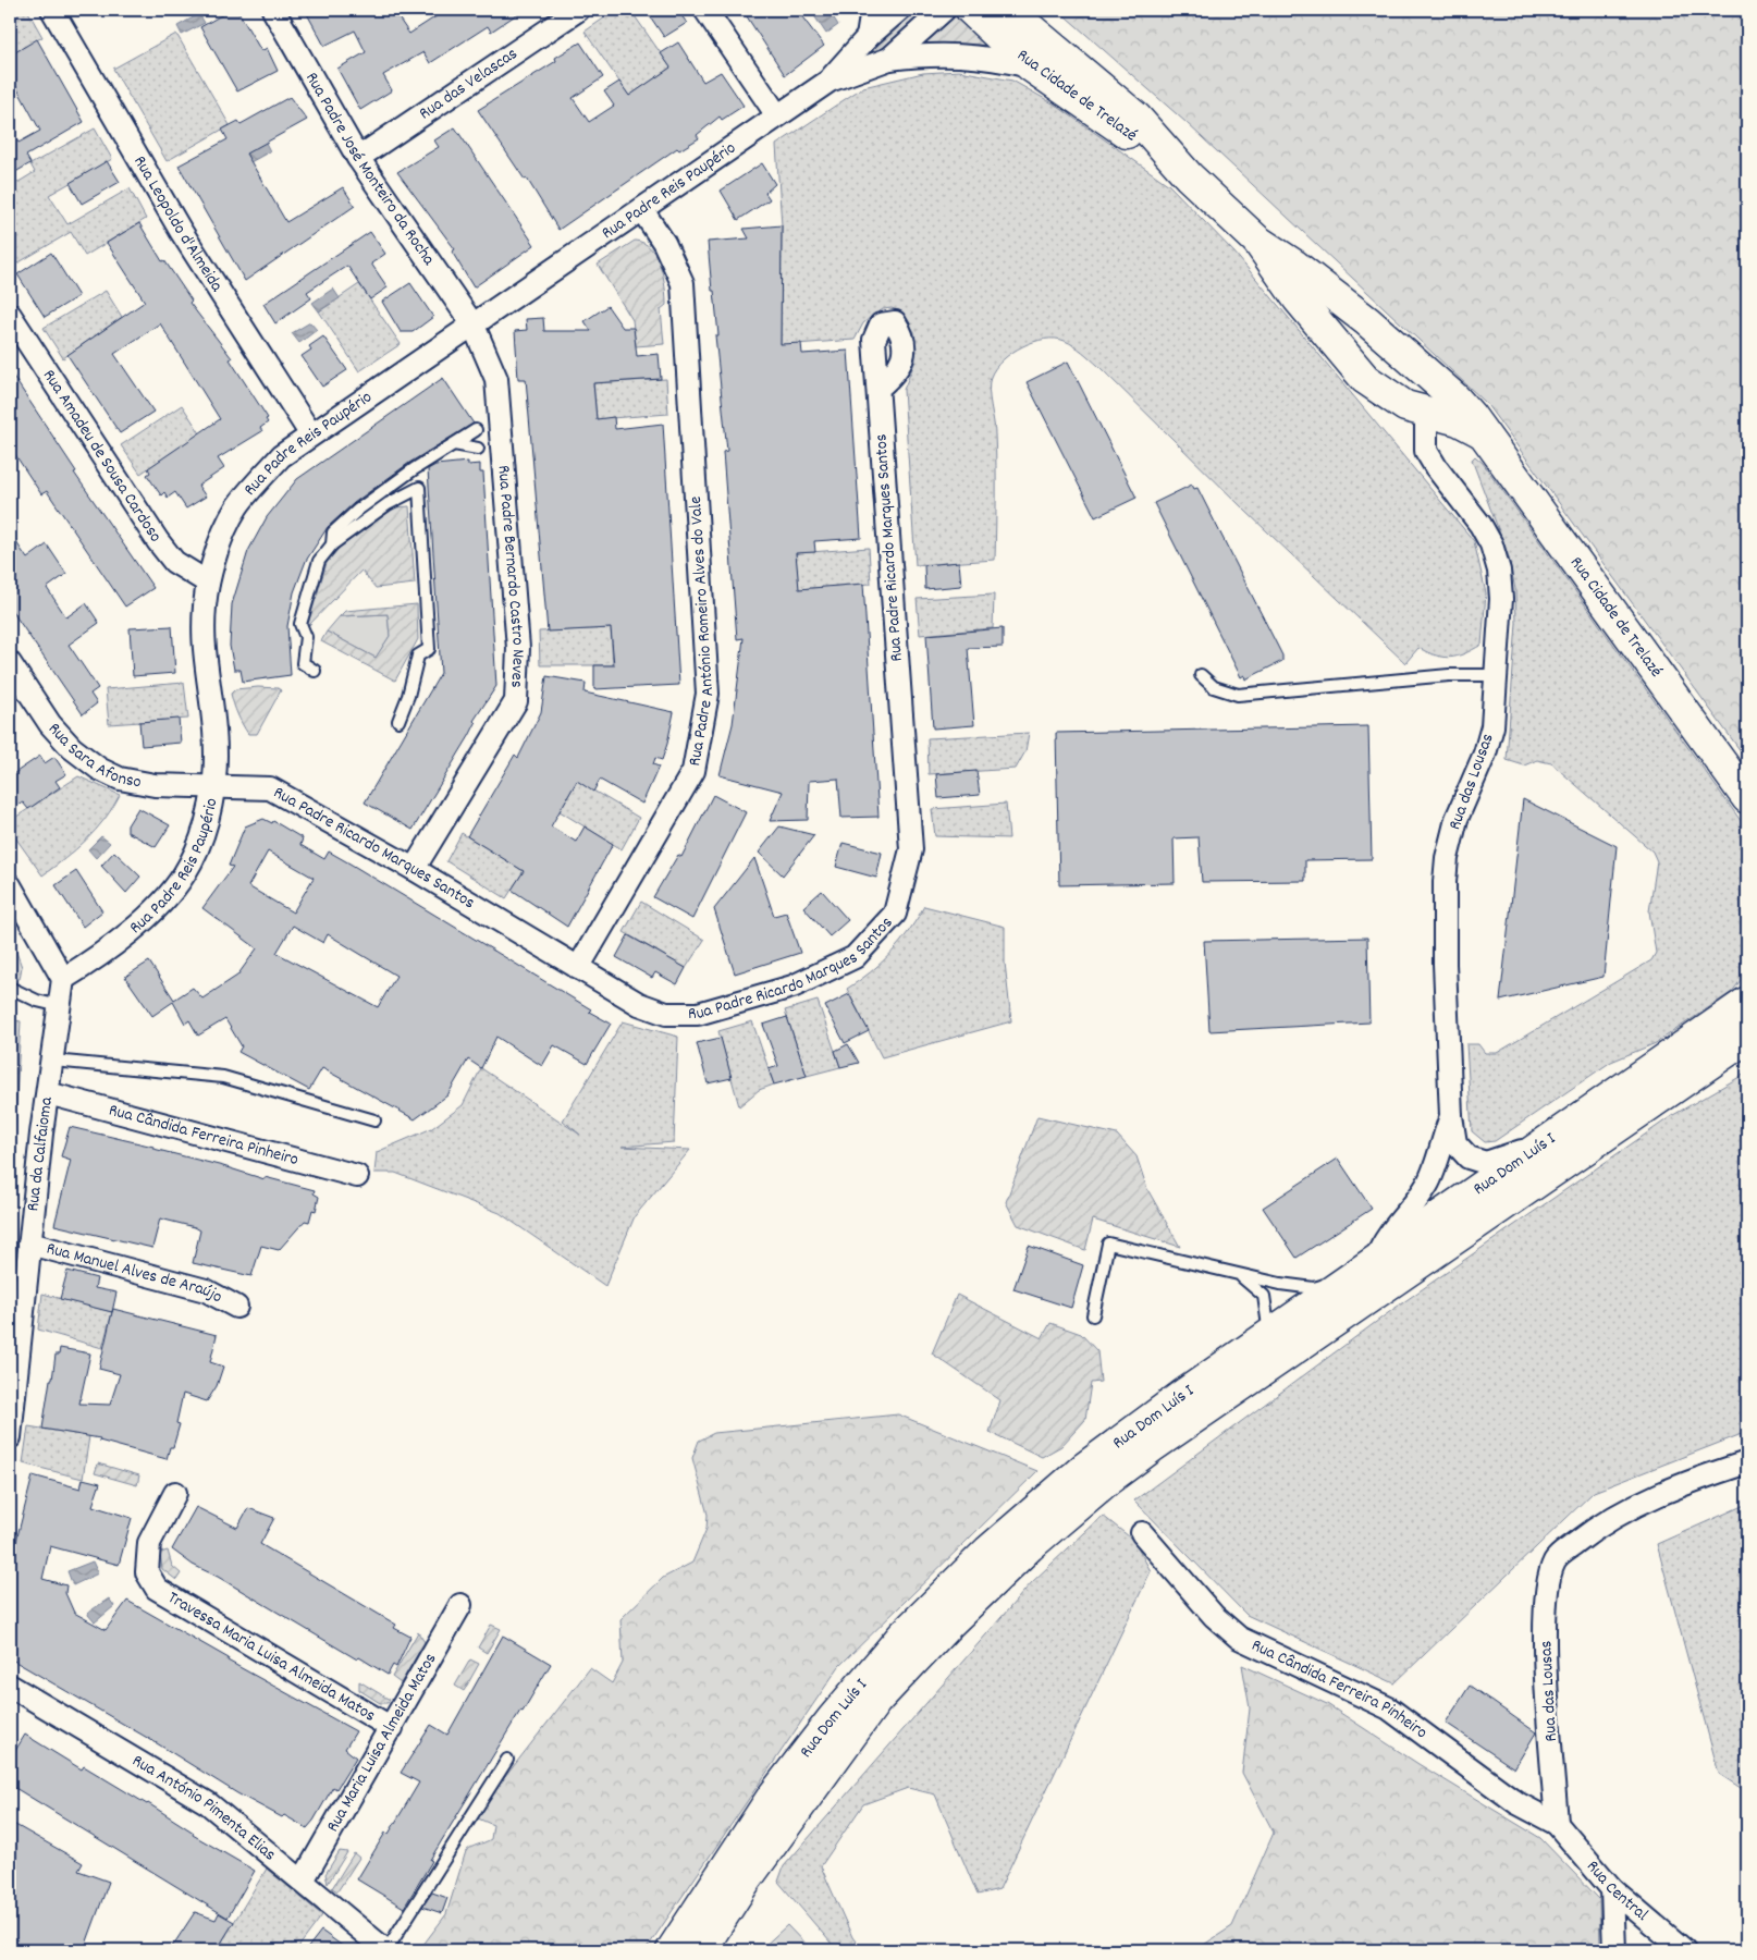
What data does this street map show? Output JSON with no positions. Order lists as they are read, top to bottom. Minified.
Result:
{"streets":{"main road":["Rua Cidade de Trelazé","Rua Dom Luís I"],"street":["Rua das Velascas","Rua Padre José Monteiro da Rocha","Rua Padre Reis Paupério","Rua Leopoldo d'Almeida","Rua Amadeu de Sousa Cardoso","Rua Padre Ricardo Marques Santos","Rua Padre Bernardo Castro Neves","Rua Padre António Romeiro Alves do Vale","Rua Sara Afonso","Rua das Lousas","Rua Cândida Ferreira Pinheiro","Rua da Calfaioma","Rua Manuel Alves de Araújo","Travessa Maria Luisa Almeida Matos","Rua Maria Luisa Almeida Matos","Rua António Pimenta Elias","Rua Central"]},"crossings":[["Rua das Velascas","Rua Padre José Monteiro da Rocha"],["Rua Cidade de Trelazé","Rua Padre Reis Paupério"],["Rua Cidade de Trelazé","Rua das Lousas"],["Rua Padre José Monteiro da Rocha","Rua Padre Reis Paupério"],["Rua Padre José Monteiro da Rocha","Rua Padre Bernardo Castro Neves"],["Rua Padre Reis Paupério","Rua Leopoldo d'Almeida"],["Rua Padre Reis Paupério","Rua Amadeu de Sousa Cardoso"],["Rua Padre Reis Paupério","Rua Padre Ricardo Marques Santos"],["Rua Padre Reis Paupério","Rua Padre Bernardo Castro Neves"],["Rua Padre Reis Paupério","Rua Padre António Romeiro Alves do Vale"],["Rua Padre Reis Paupério","Rua Sara Afonso"],["Rua Padre Reis Paupério","Rua da Calfaioma"],["Rua Padre Ricardo Marques Santos","Rua Padre Bernardo Castro Neves"],["Rua Padre Ricardo Marques Santos","Rua Padre António Romeiro Alves do Vale"],["Rua Padre Ricardo Marques Santos","Rua Sara Afonso"],["Rua das Lousas","Rua Cândida Ferreira Pinheiro"],["Rua das Lousas","Rua Dom Luís I"],["Rua das Lousas","Rua Central"],["Rua Cândida Ferreira Pinheiro","Rua da Calfaioma"],["Rua Cândida Ferreira Pinheiro","Rua Central"],["Rua da Calfaioma","Rua Manuel Alves de Araújo"],["Travessa Maria Luisa Almeida Matos","Rua Maria Luisa Almeida Matos"],["Rua Maria Luisa Almeida Matos","Rua António Pimenta Elias"]]}
